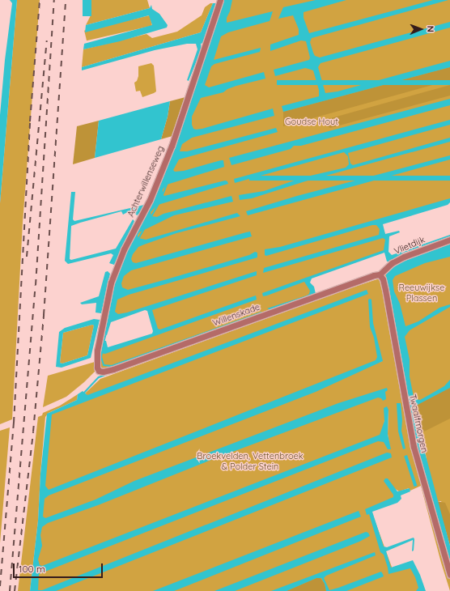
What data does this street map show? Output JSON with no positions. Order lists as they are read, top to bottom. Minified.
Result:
{"streets":{"street":["Achterwillenseweg","Vlietdijk","Willenskade","Twaalfmorgen"]},"crossings":[["Achterwillenseweg","Willenskade"],["Vlietdijk","Willenskade"],["Vlietdijk","Twaalfmorgen"],["Willenskade","Twaalfmorgen"]],"parks":["Goudse Hout","Reeuwijkse Plassen","Broekvelden, Vettenbroek & Polder Stein"],"scale_bar":"100 m","north":"right"}
